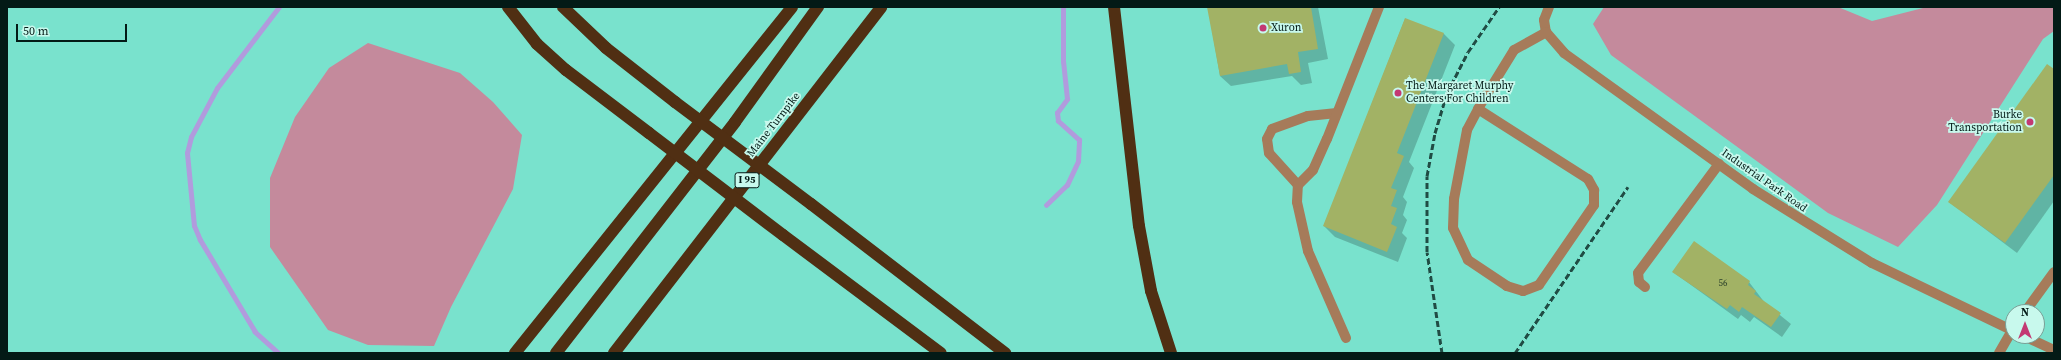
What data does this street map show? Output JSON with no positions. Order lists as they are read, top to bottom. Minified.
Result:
{"streets":{"highway":["Maine Turnpike","I 95"],"street":["Industrial Park Road"]},"places":["Xuron","The Margaret Murphy Centers For Children","Burke Transportation"],"house_numbers":["56"],"scale_bar":"50 m","north":"top"}
